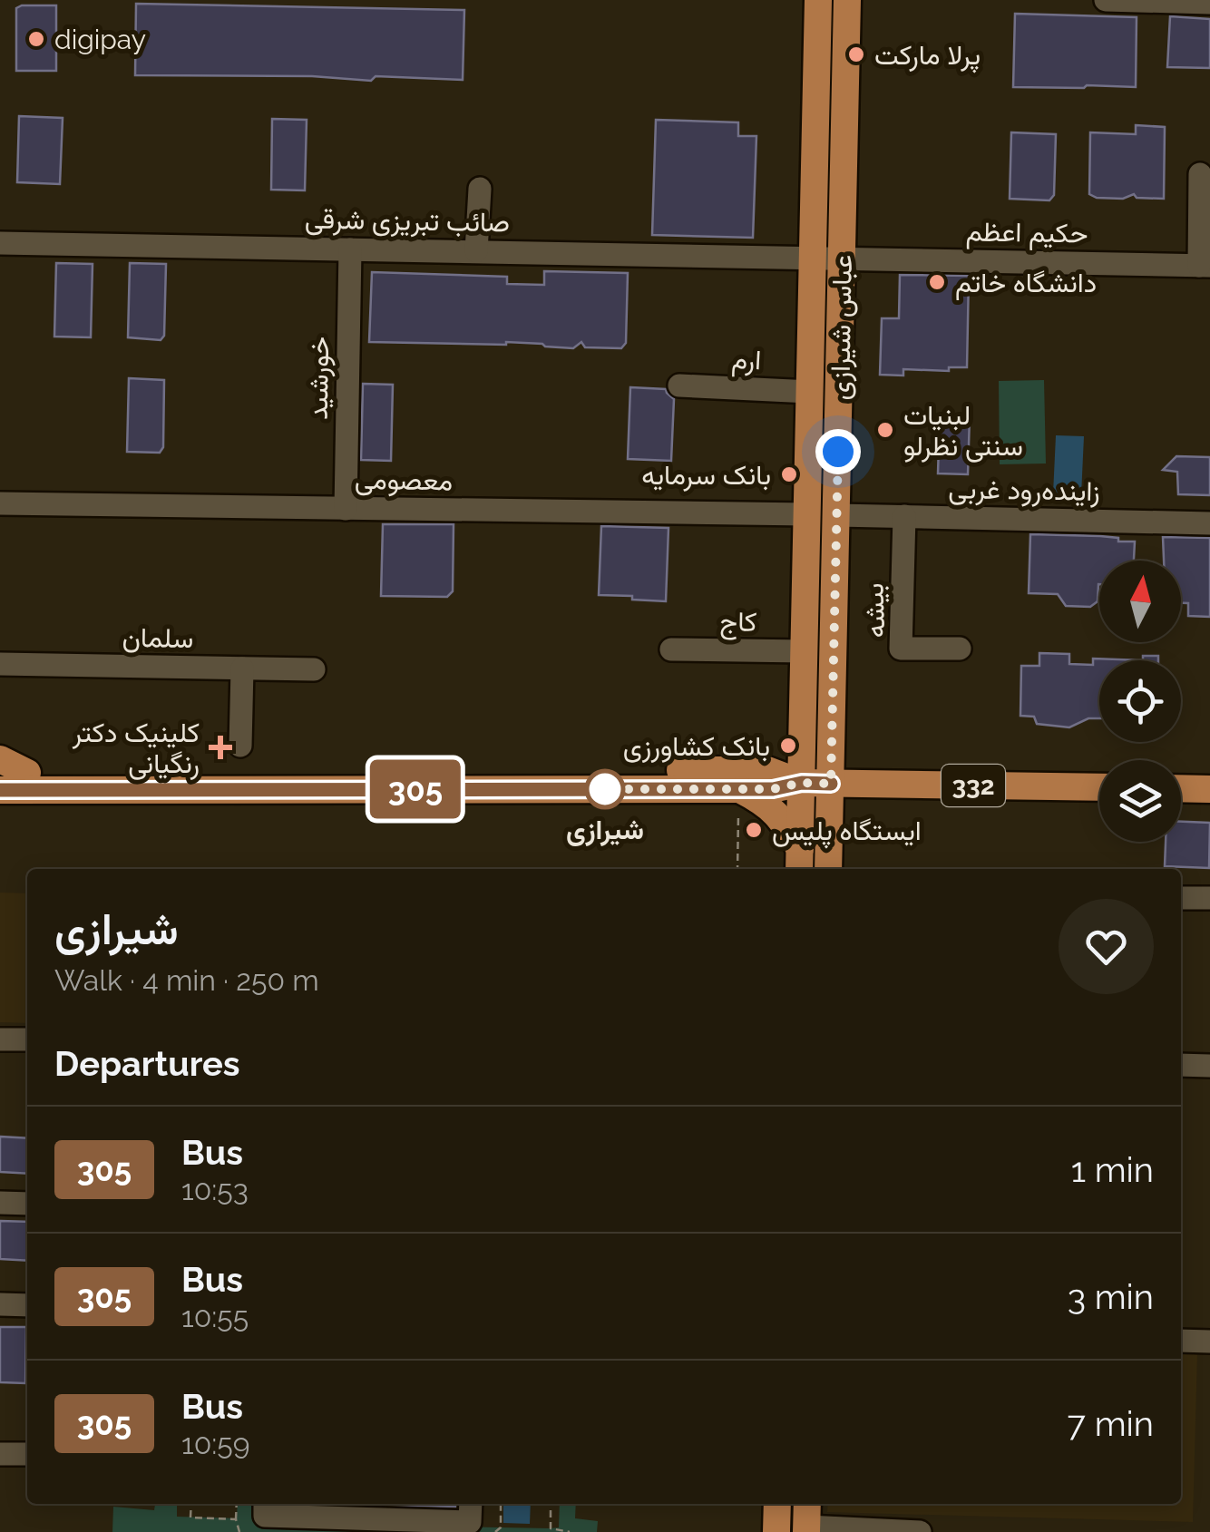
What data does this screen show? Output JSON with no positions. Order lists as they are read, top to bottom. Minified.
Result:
{"streets":{"main road":["عباس شیرازی","332"],"street":["صائب تبریزی شرقی","حکیم اعظم","ارم","خورشید","معصومی","زاینده‌رود غربی","بیشه","کاج","سلمان"]},"crossings":[["صائب تبریزی شرقی","حکیم اعظم"],["صائب تبریزی شرقی","عباس شیرازی"],["صائب تبریزی شرقی","خورشید"],["حکیم اعظم","عباس شیرازی"],["عباس شیرازی","ارم"],["عباس شیرازی","معصومی"],["عباس شیرازی","زاینده‌رود غربی"],["عباس شیرازی","کاج"],["عباس شیرازی","332"],["خورشید","معصومی"],["زاینده‌رود غربی","بیشه"]],"places":{"other":["digipay","پرلا مارکت","دانشگاه خاتم","لبنیات سنتی نظرلو","بانک سرمایه","بانک کشاورزی","شیرازی","ایستگاه پلیس"],"health":["کلینیک دکتر رنگیانی"]},"lines":["bus line 305"],"north":"top","page":{"on_map":"305","heading":[["شیرازی","Walk · 4 min · 250 m"],"Departures"],"list":[{"mark":"305","name":"Bus","note":"10:53","value":"1 min"},{"mark":"305","name":"Bus","note":"10:55","value":"3 min"},{"mark":"305","name":"Bus","note":"10:59","value":"7 min"}]}}
